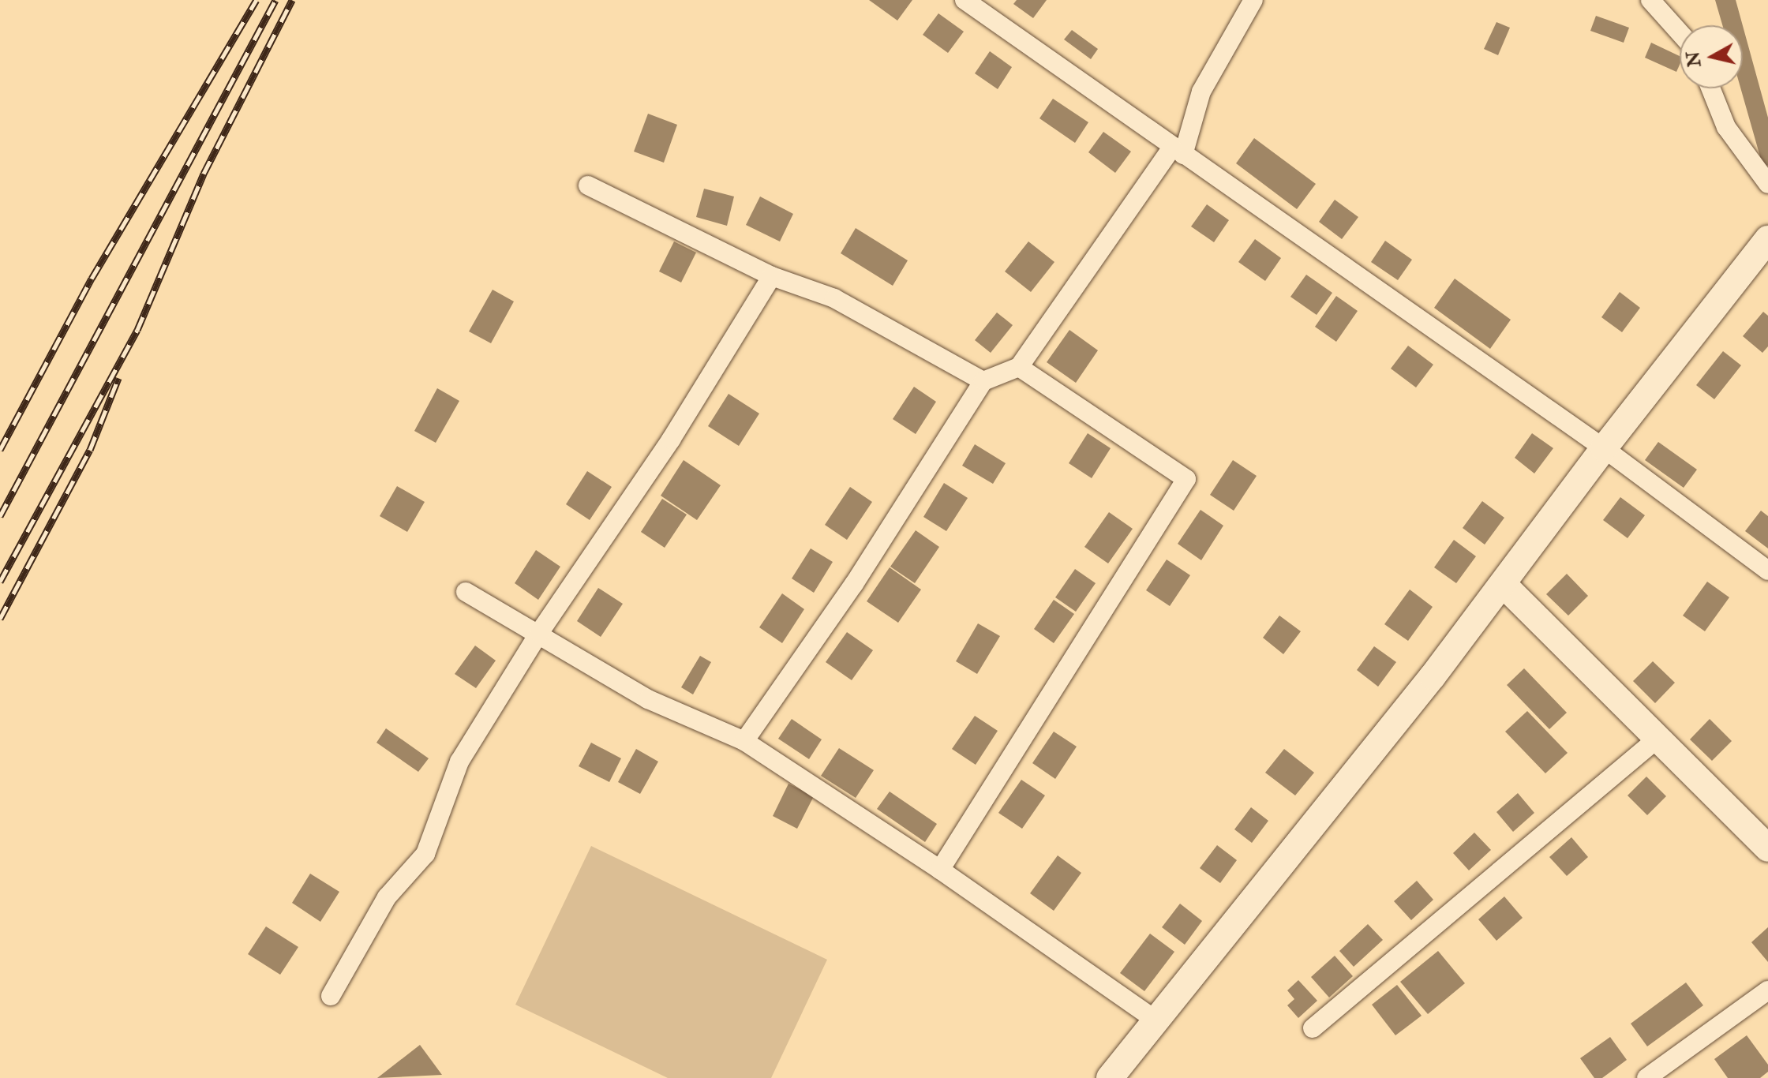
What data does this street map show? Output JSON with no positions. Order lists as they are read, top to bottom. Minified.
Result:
{"north":"left"}
